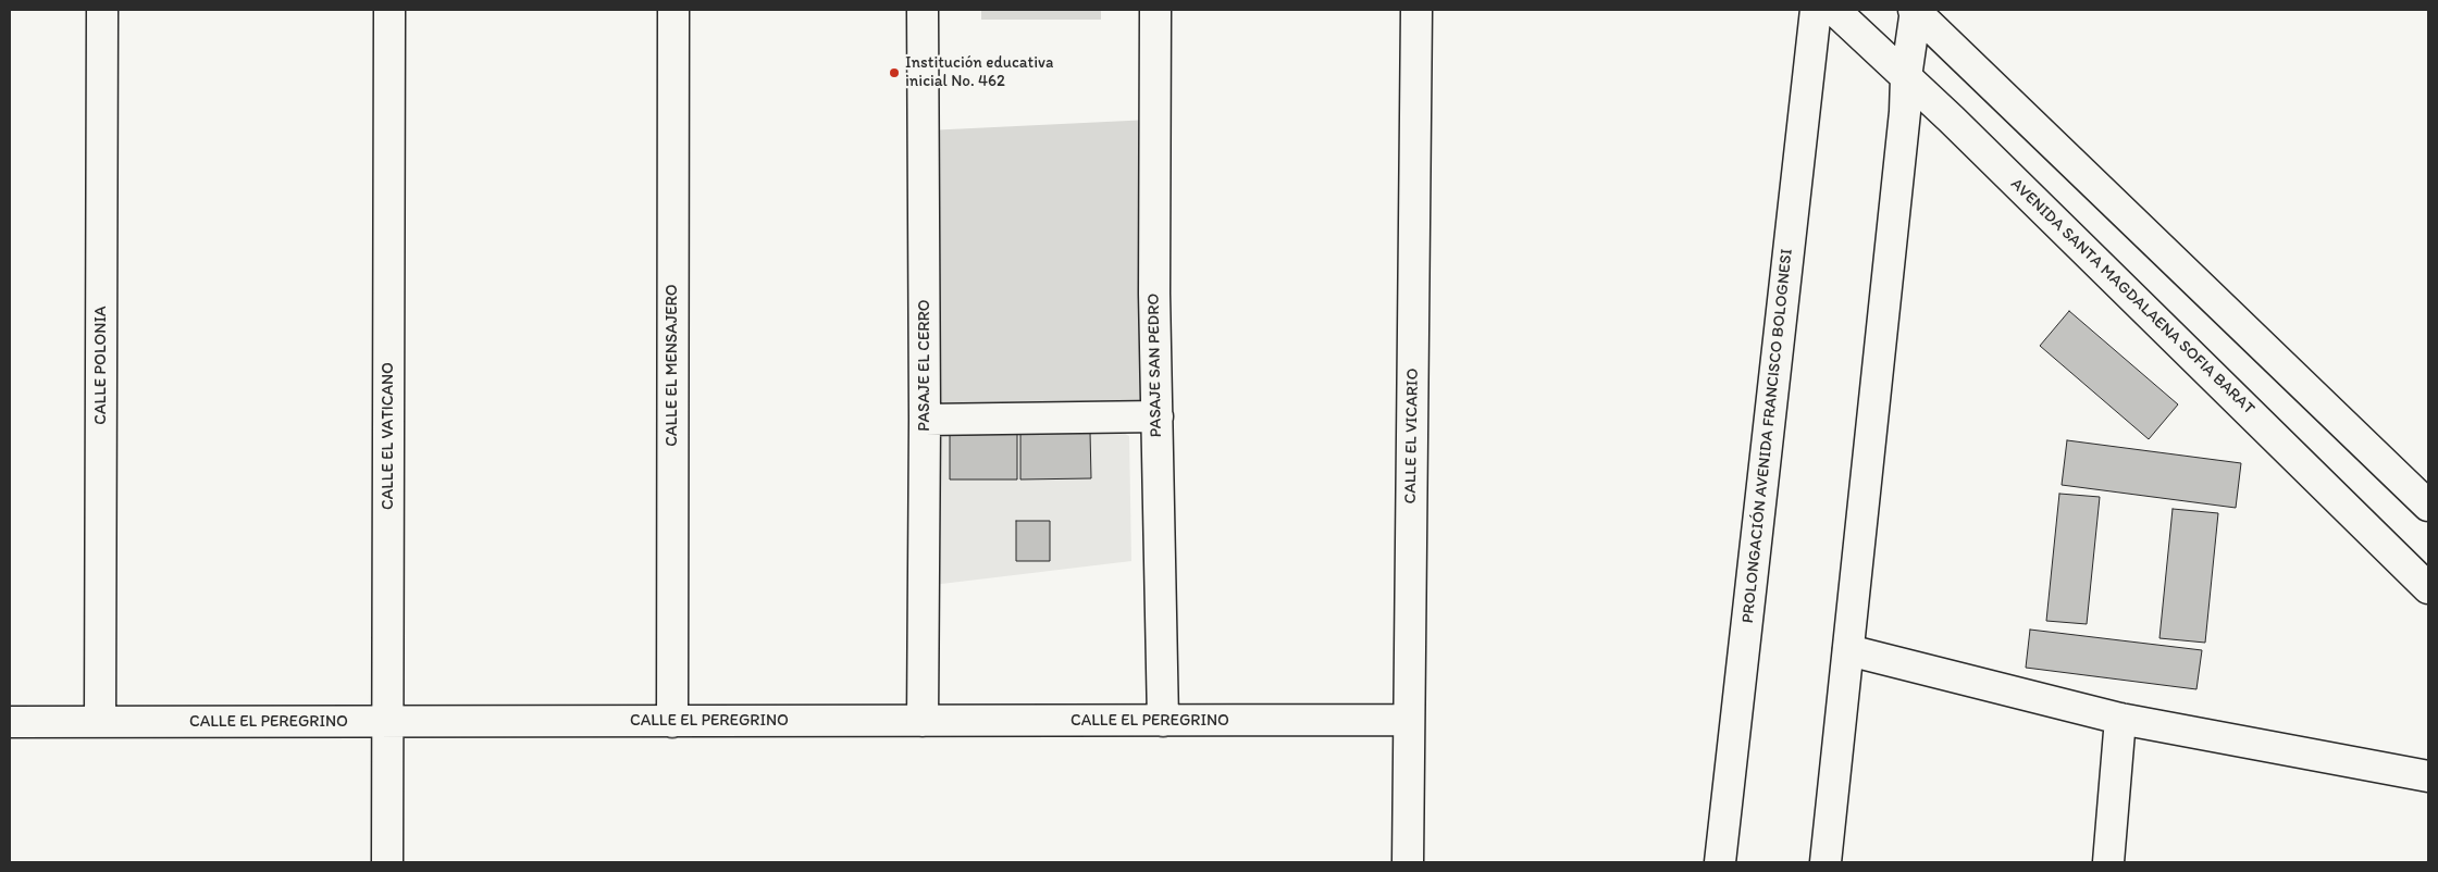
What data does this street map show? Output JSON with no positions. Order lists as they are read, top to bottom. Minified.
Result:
{"streets":{"street":["AVENIDA SANTA MAGDALAENA SOFIA BARAT","CALLE POLONIA","CALLE EL MENSAJERO","PASAJE EL CERRO","PASAJE SAN PEDRO","CALLE EL VATICANO","CALLE EL VICARIO","PROLONGACIÓN AVENIDA FRANCISCO BOLOGNESI","CALLE EL PEREGRINO"]},"crossings":[["CALLE POLONIA","CALLE EL PEREGRINO"],["CALLE EL MENSAJERO","CALLE EL PEREGRINO"],["PASAJE EL CERRO","CALLE EL PEREGRINO"],["PASAJE SAN PEDRO","CALLE EL PEREGRINO"],["CALLE EL VATICANO","CALLE EL PEREGRINO"],["CALLE EL VICARIO","CALLE EL PEREGRINO"]],"places":["Institución educativa inicial No. 462"]}
